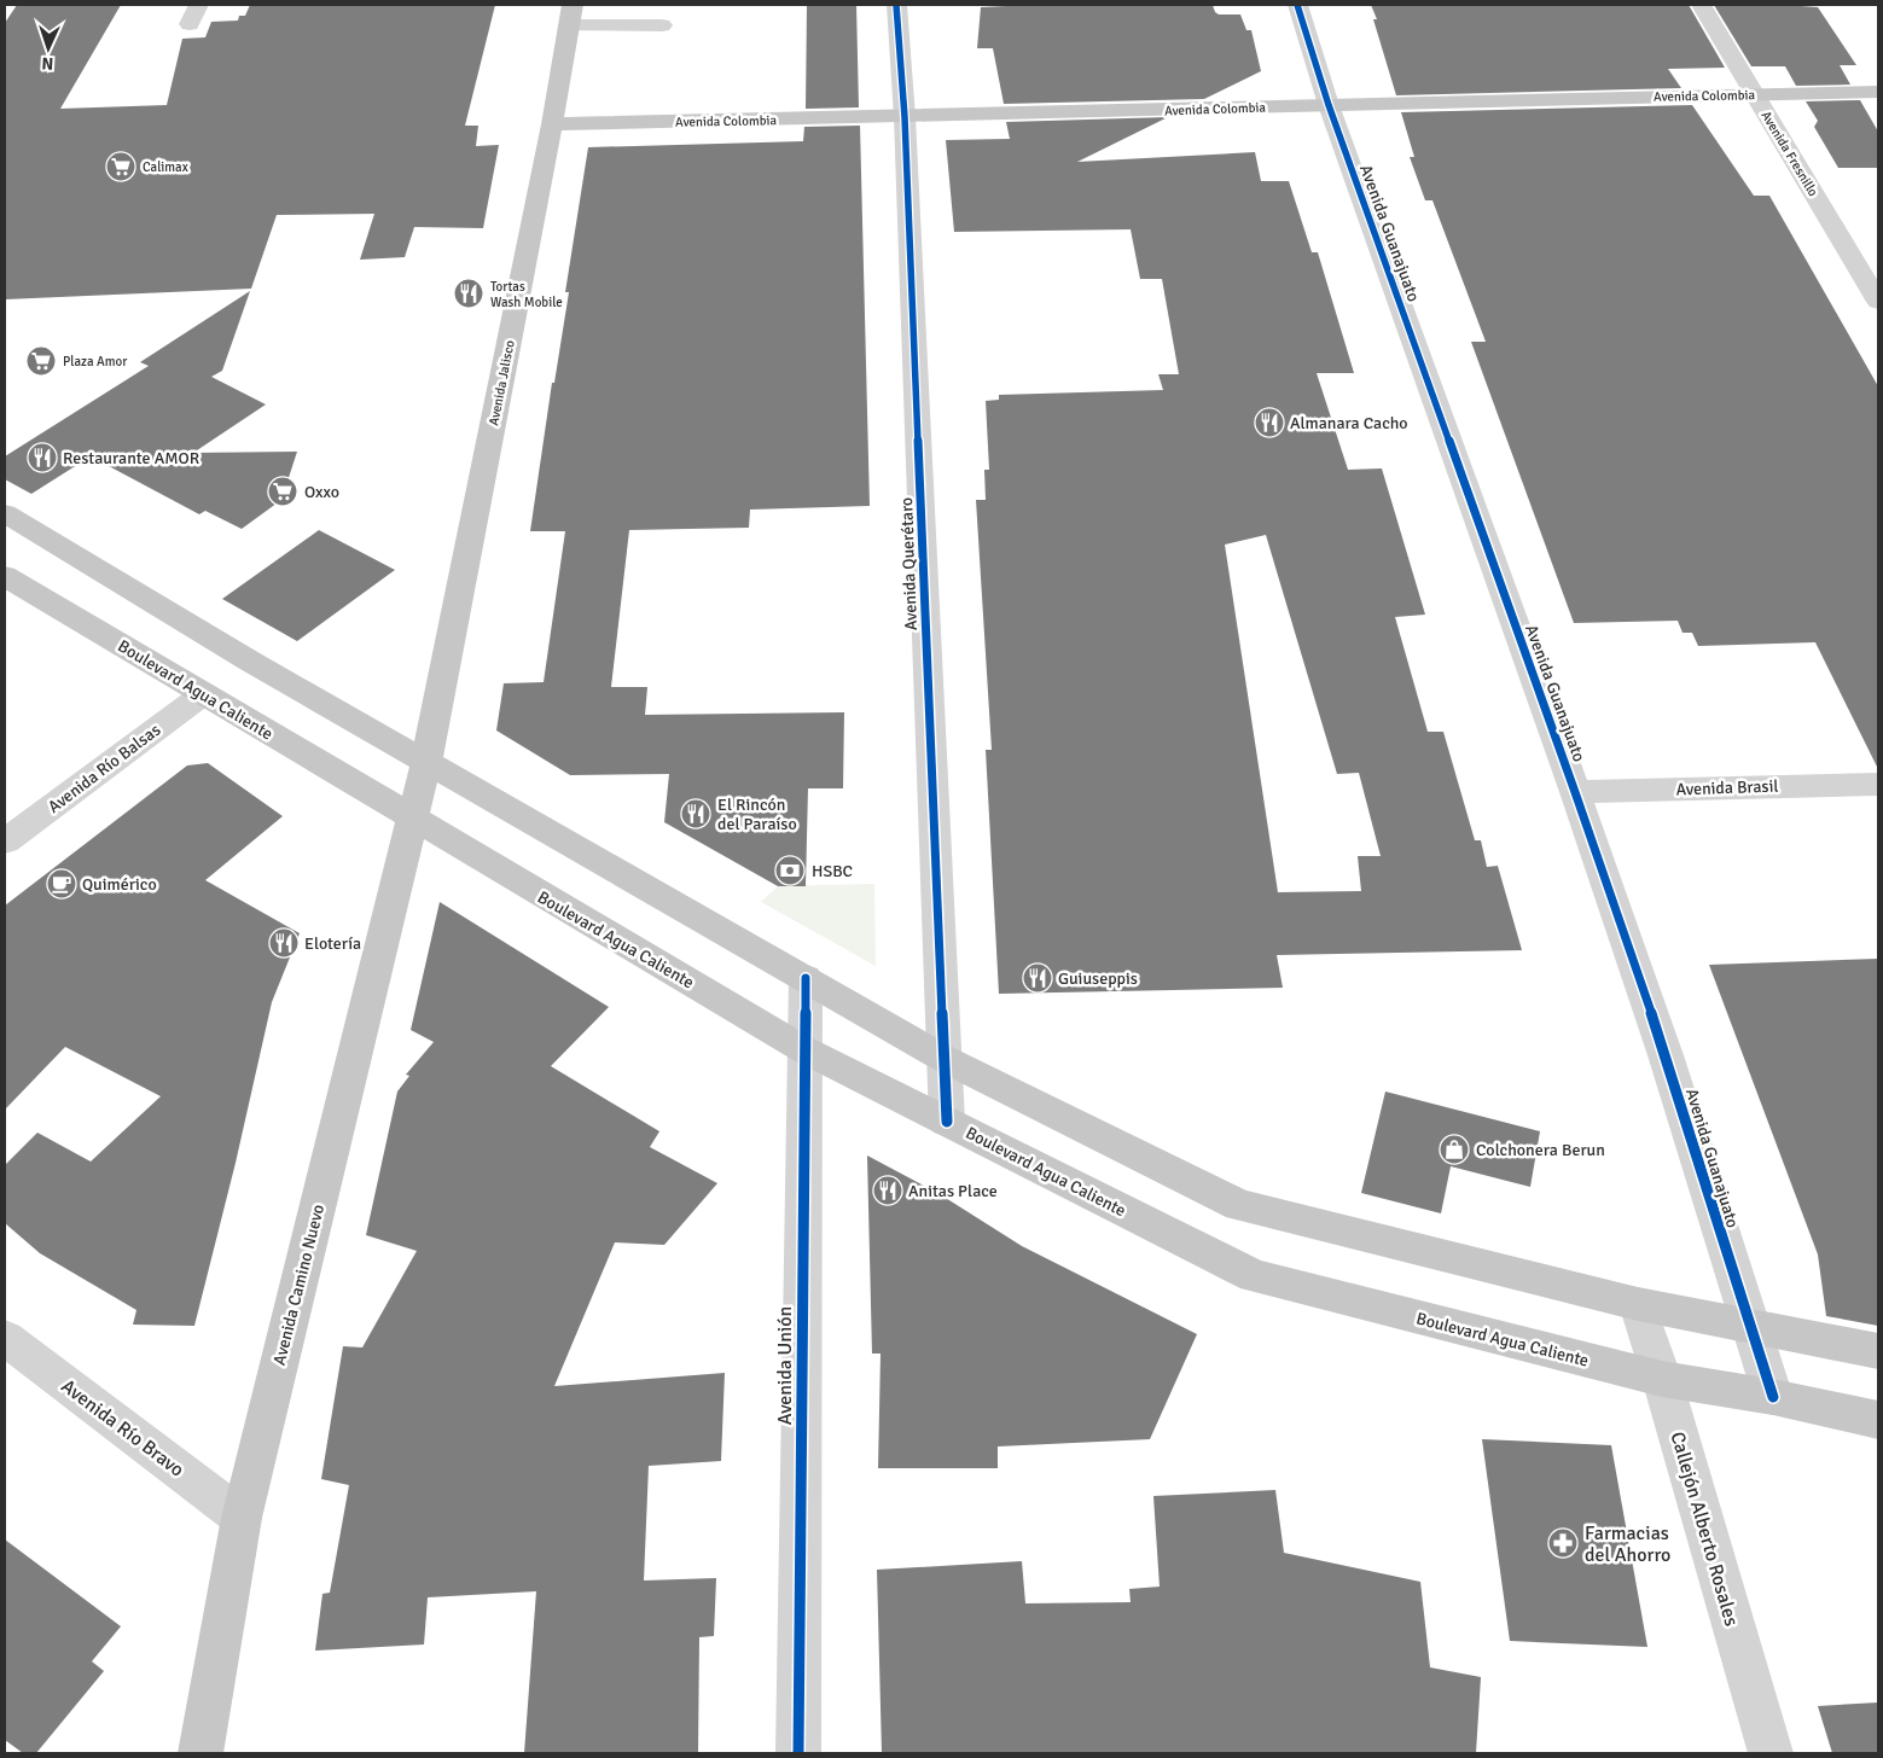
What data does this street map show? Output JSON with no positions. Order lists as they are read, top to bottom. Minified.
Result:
{"streets":{"main road":["Avenida Colombia","Avenida Jalisco","Boulevard Agua Caliente","Avenida Camino Nuevo"],"street":["Avenida Fresnillo","Avenida Guanajuato","Avenida Querétaro","Avenida Río Balsas","Avenida Brasil","Avenida Unión","Avenida Río Bravo","Callejón Alberto Rosales"]},"crossings":[["Avenida Colombia","Avenida Fresnillo"],["Avenida Colombia","Avenida Guanajuato"],["Avenida Colombia","Avenida Jalisco"],["Avenida Colombia","Avenida Querétaro"],["Avenida Guanajuato","Boulevard Agua Caliente"],["Avenida Guanajuato","Avenida Brasil"],["Avenida Jalisco","Boulevard Agua Caliente"],["Avenida Jalisco","Avenida Camino Nuevo"],["Avenida Querétaro","Boulevard Agua Caliente"],["Boulevard Agua Caliente","Avenida Río Balsas"],["Boulevard Agua Caliente","Avenida Camino Nuevo"],["Boulevard Agua Caliente","Avenida Unión"],["Boulevard Agua Caliente","Callejón Alberto Rosales"],["Avenida Camino Nuevo","Avenida Río Bravo"]],"places":{"supermarket":["Calimax","Plaza Amor","Oxxo"],"restaurant":["Tortas Wash Mobile","Almanara Cacho","Restaurante AMOR","El Rincón del Paraíso","Elotería","Guiuseppis","Anitas Place"],"bank":["HSBC"],"cafe":["Quimérico"],"shop":["Colchonera Berun"],"pharmacy":["Farmacias del Ahorro"]},"north":"bottom"}
